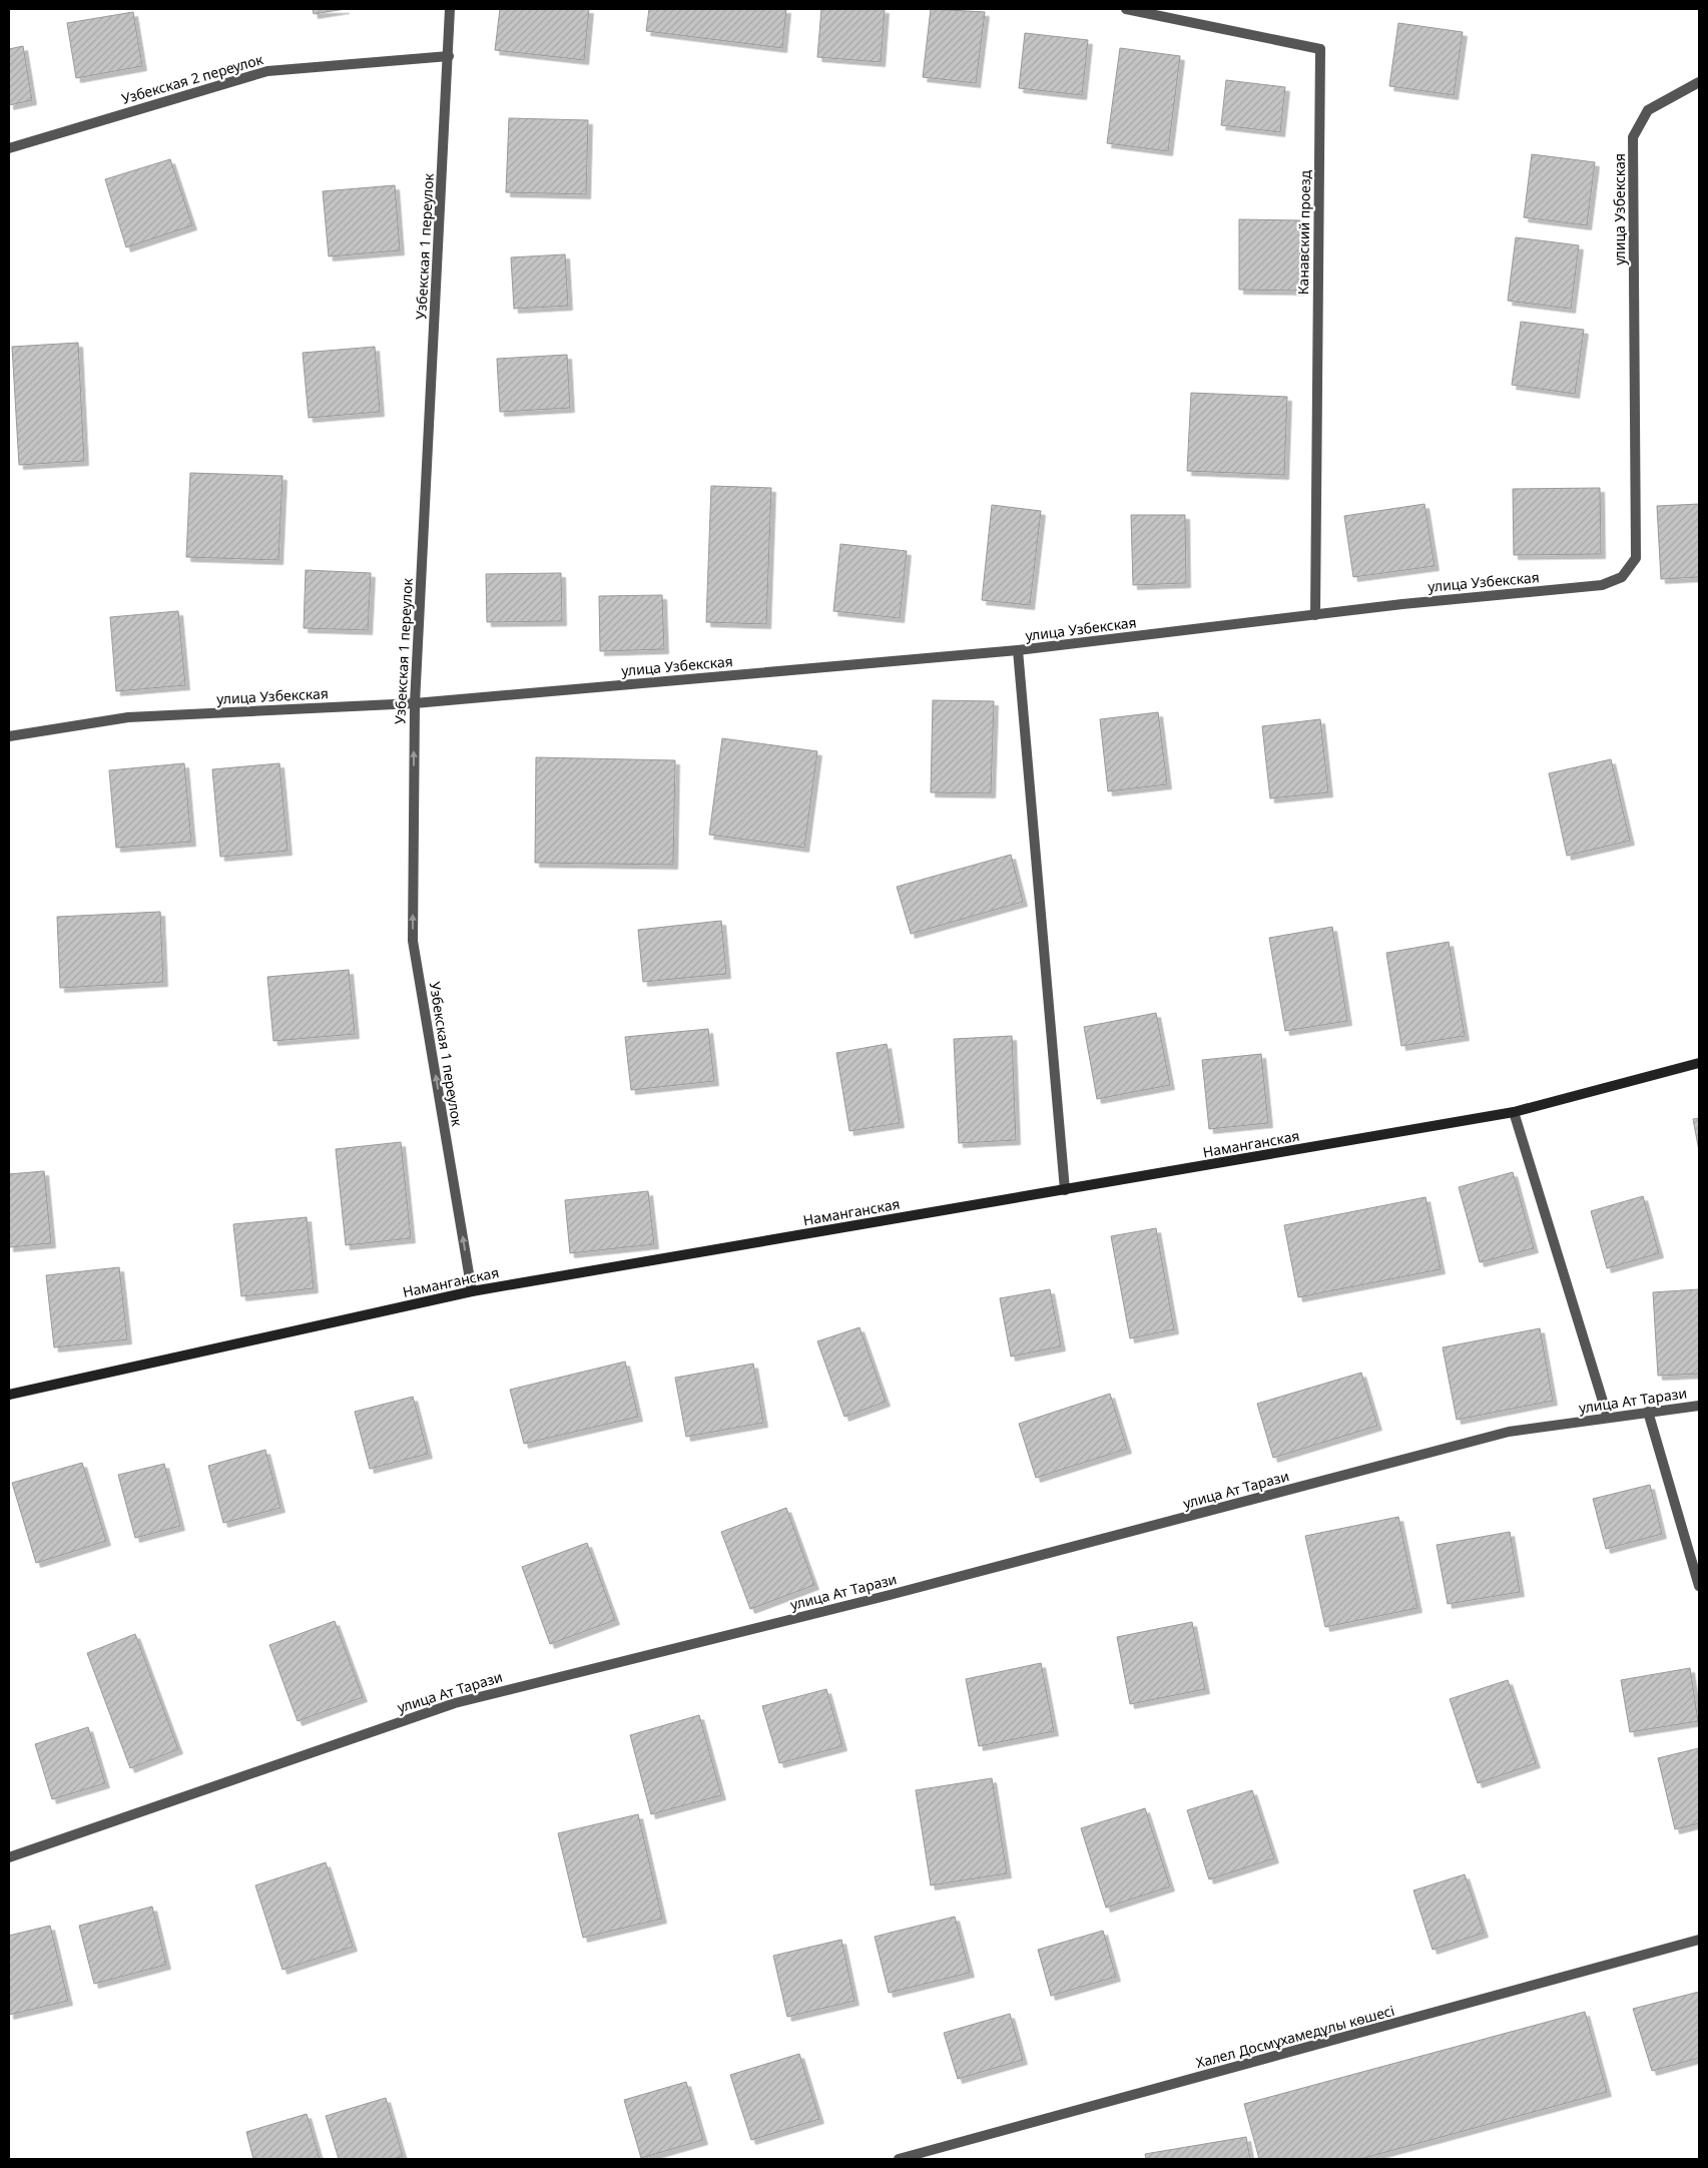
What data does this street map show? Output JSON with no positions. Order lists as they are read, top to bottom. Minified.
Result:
{"streets":{"street":["Узбекская 2 переулок","улица Узбекская","Канавский проезд","Узбекская 1 переулок","Наманганская","улица Ат Тарази","Халел Досмұхамедұлы көшесі"]},"crossings":[["Узбекская 2 переулок","Узбекская 1 переулок"],["улица Узбекская","Канавский проезд"],["улица Узбекская","Узбекская 1 переулок"],["Узбекская 1 переулок","Наманганская"]],"one_way":["Узбекская 1 переулок"]}
